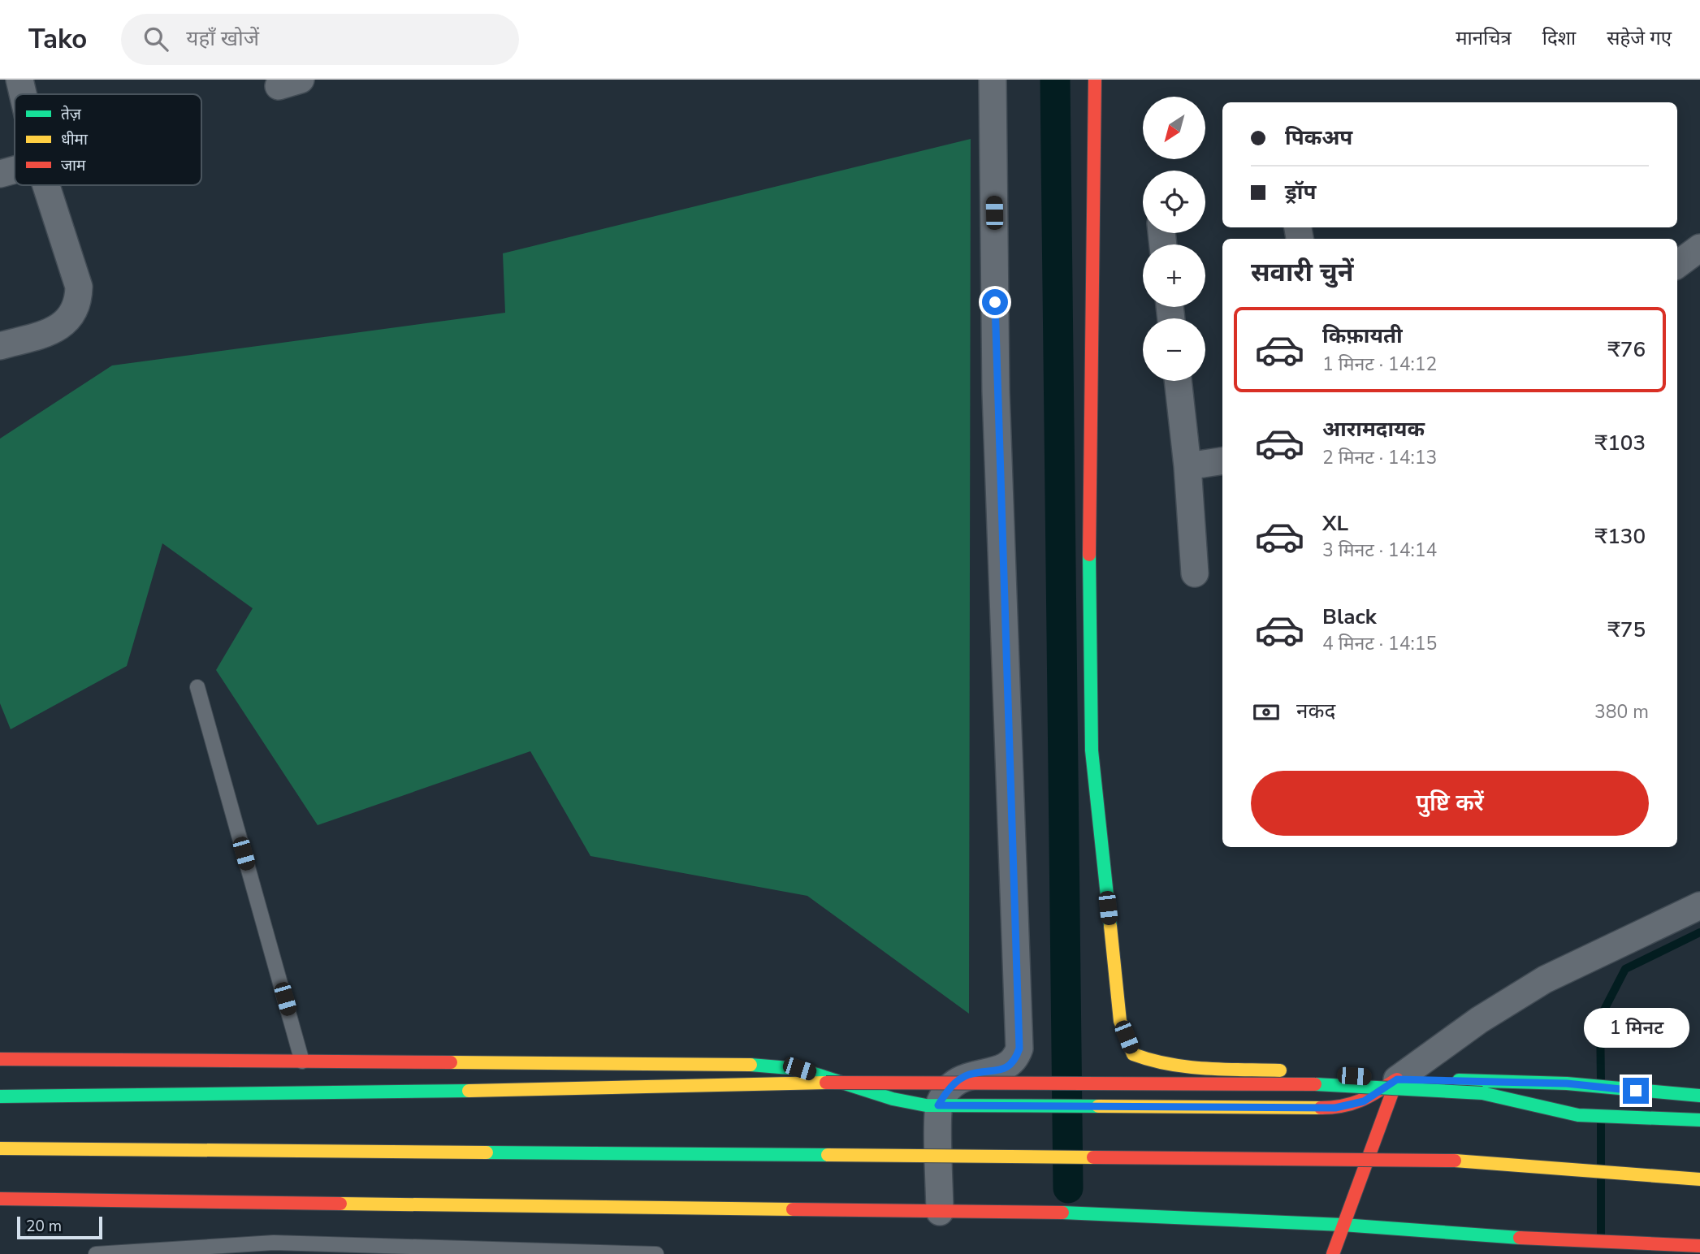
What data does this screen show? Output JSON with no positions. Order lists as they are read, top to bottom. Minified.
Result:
{"legend":["तेज़","धीमा","जाम"],"scale_bar":"20 m","north":"bottom left","page":{"header":"Tako","search":"यहाँ खोजें","nav":["मानचित्र","दिशा","सहेजे गए"],"map_buttons":["+","−"],"banner":["पिकअप","ड्रॉप"],"heading":"सवारी चुनें","list":[{"name":"किफ़ायती","note":"1 मिनट · 14:12","value":"₹76"},{"name":"आरामदायक","note":"2 मिनट · 14:13","value":"₹103"},{"name":"XL","note":"3 मिनट · 14:14","value":"₹130"},{"name":"Black","note":"4 मिनट · 14:15","value":"₹75"}],"pay":["नकद","380 m"],"buttons":"पुष्टि करें","bubble":"1 मिनट","scale":"20 m"}}
